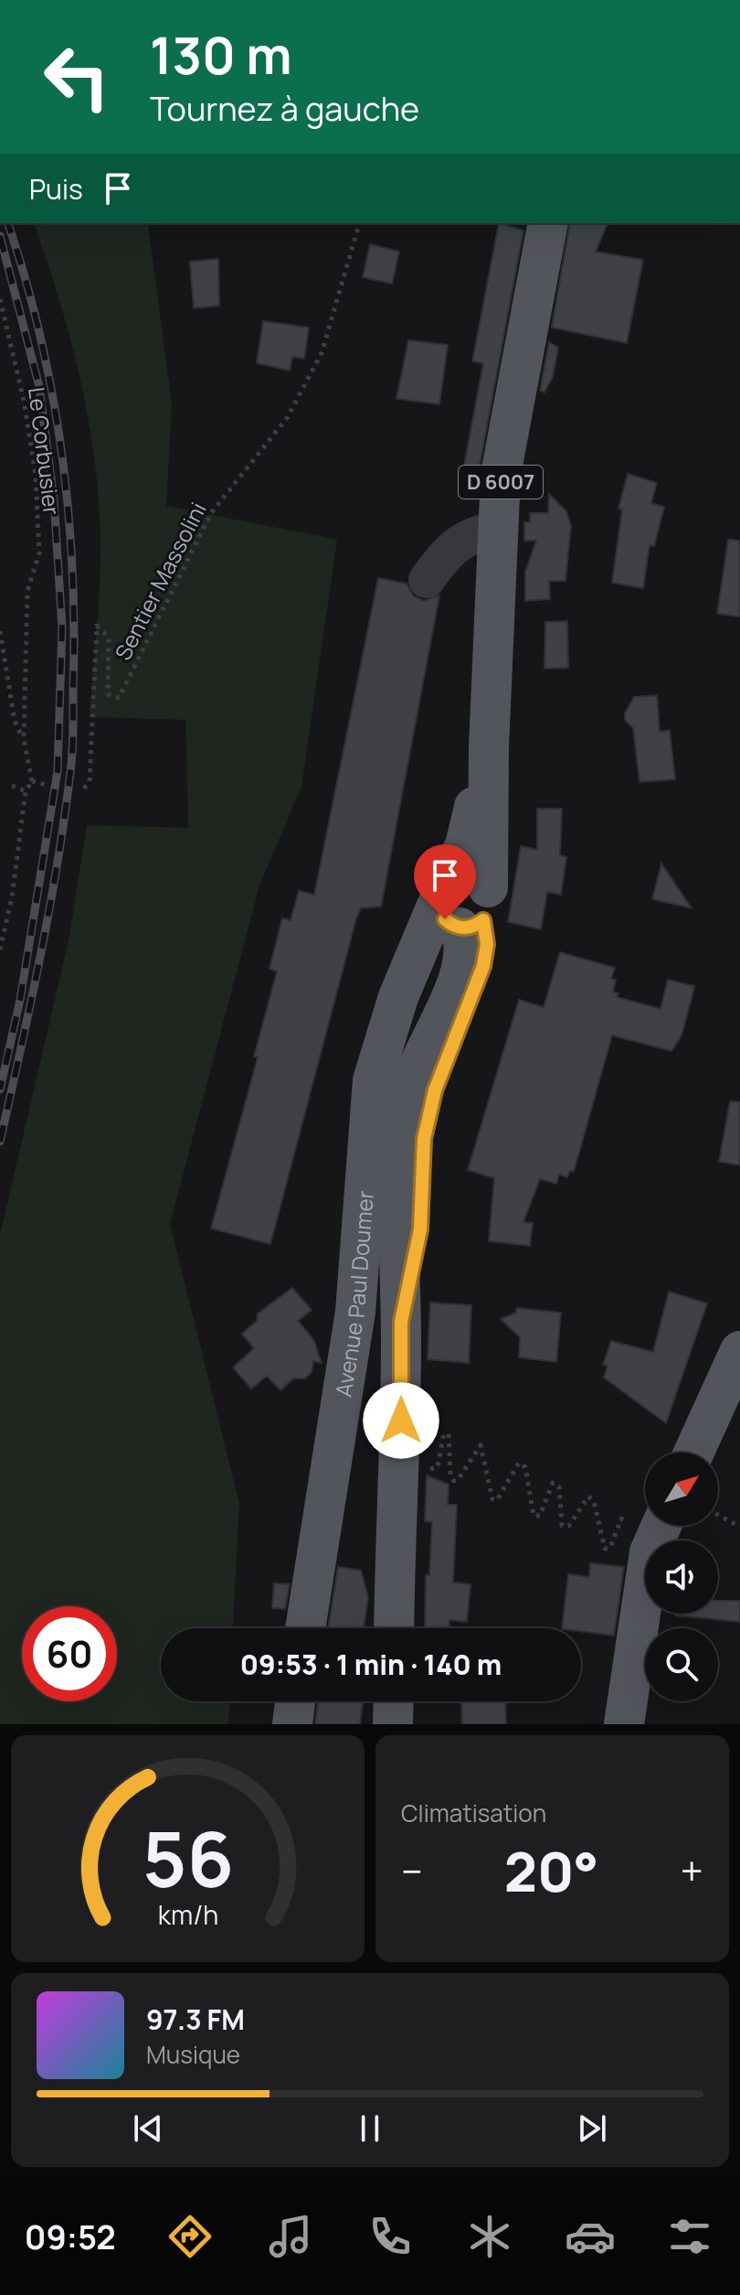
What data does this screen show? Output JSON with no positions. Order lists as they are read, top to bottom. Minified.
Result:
{"streets":{"main road":["D 6007","Avenue Paul Doumer"],"path":["Le Corbusier","Sentier Massolini"]},"crossings":[["D 6007","Avenue Paul Doumer"]],"north":"top right","page":{"turn":["130 m","Tournez à gauche"],"then":"Puis","limit":"60","trip":"09:53 · 1 min · 140 m","tile":"Climatisation","heat":["−","20°","+"],"song":["97.3 FM","Musique"],"tabs":"09:52","gauge":["56","km/h"]}}
